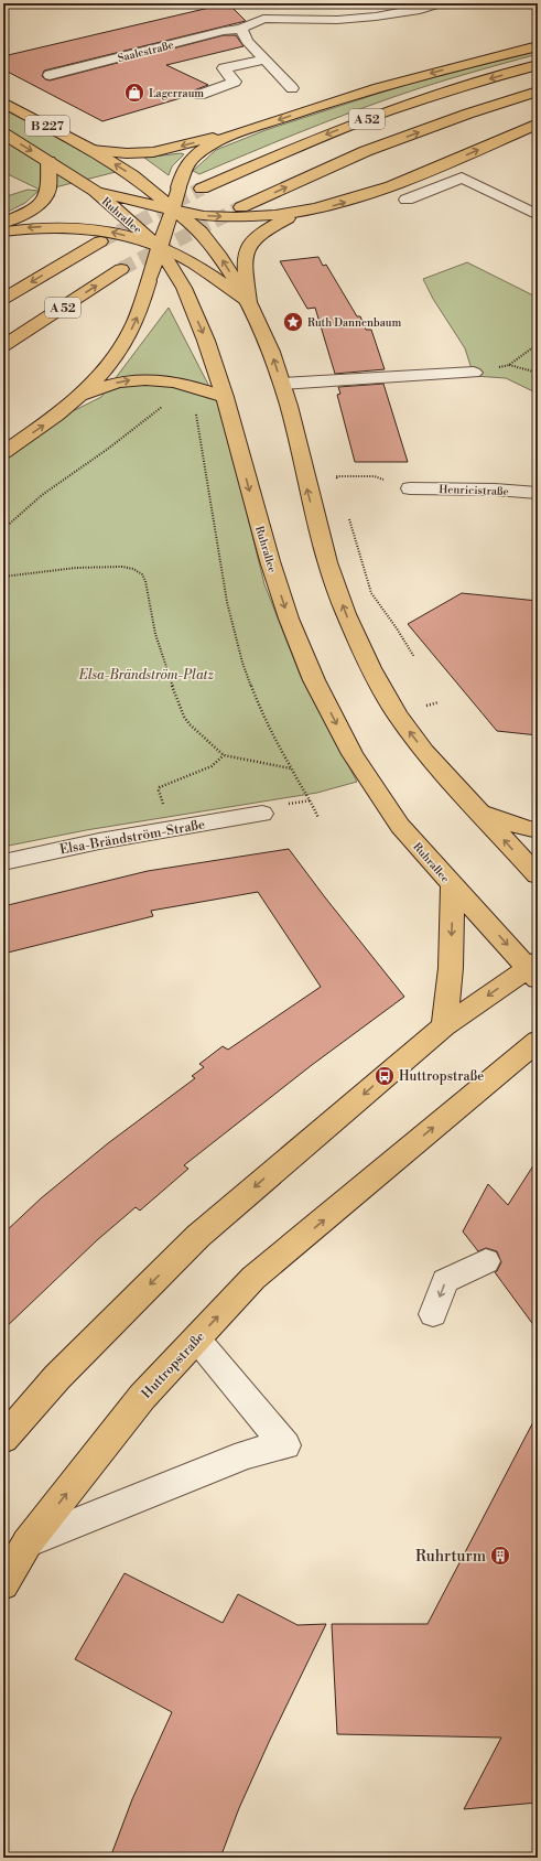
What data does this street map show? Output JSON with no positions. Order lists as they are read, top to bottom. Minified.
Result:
{"streets":{"main road":["A 52","B 227","Ruhrallee","Huttropstraße"],"street":["Saalestraße","Henricistraße","Elsa-Brändström-Straße"]},"parks":["Elsa-Brändström-Platz"],"places":{"shop":["Lagerraum"],"place":["Ruth Dannenbaum"],"bus stop":["Huttropstraße"],"building":["Ruhrturm"]}}
